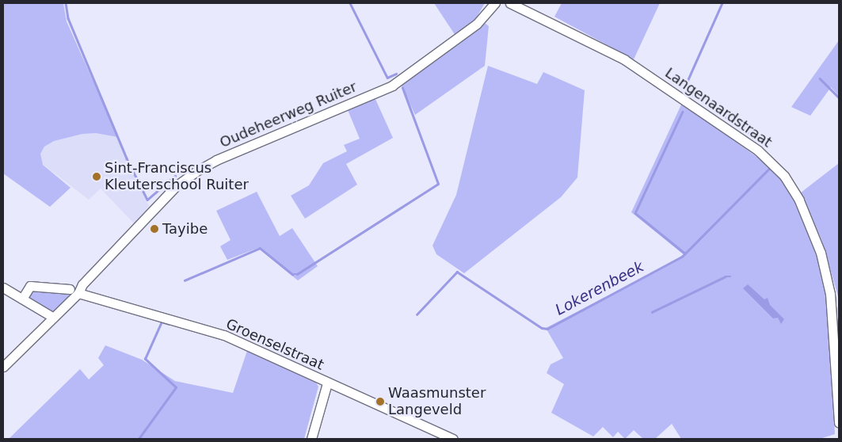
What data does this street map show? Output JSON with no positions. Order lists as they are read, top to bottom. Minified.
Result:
{"streets":{"street":["Langenaardstraat","Oudeheerweg Ruiter","Groenselstraat"]},"crossings":[["Oudeheerweg Ruiter","Groenselstraat"]],"water":["Lokerenbeek"],"places":["Sint-Franciscus Kleuterschool Ruiter","Tayibe","Waasmunster Langeveld"]}
